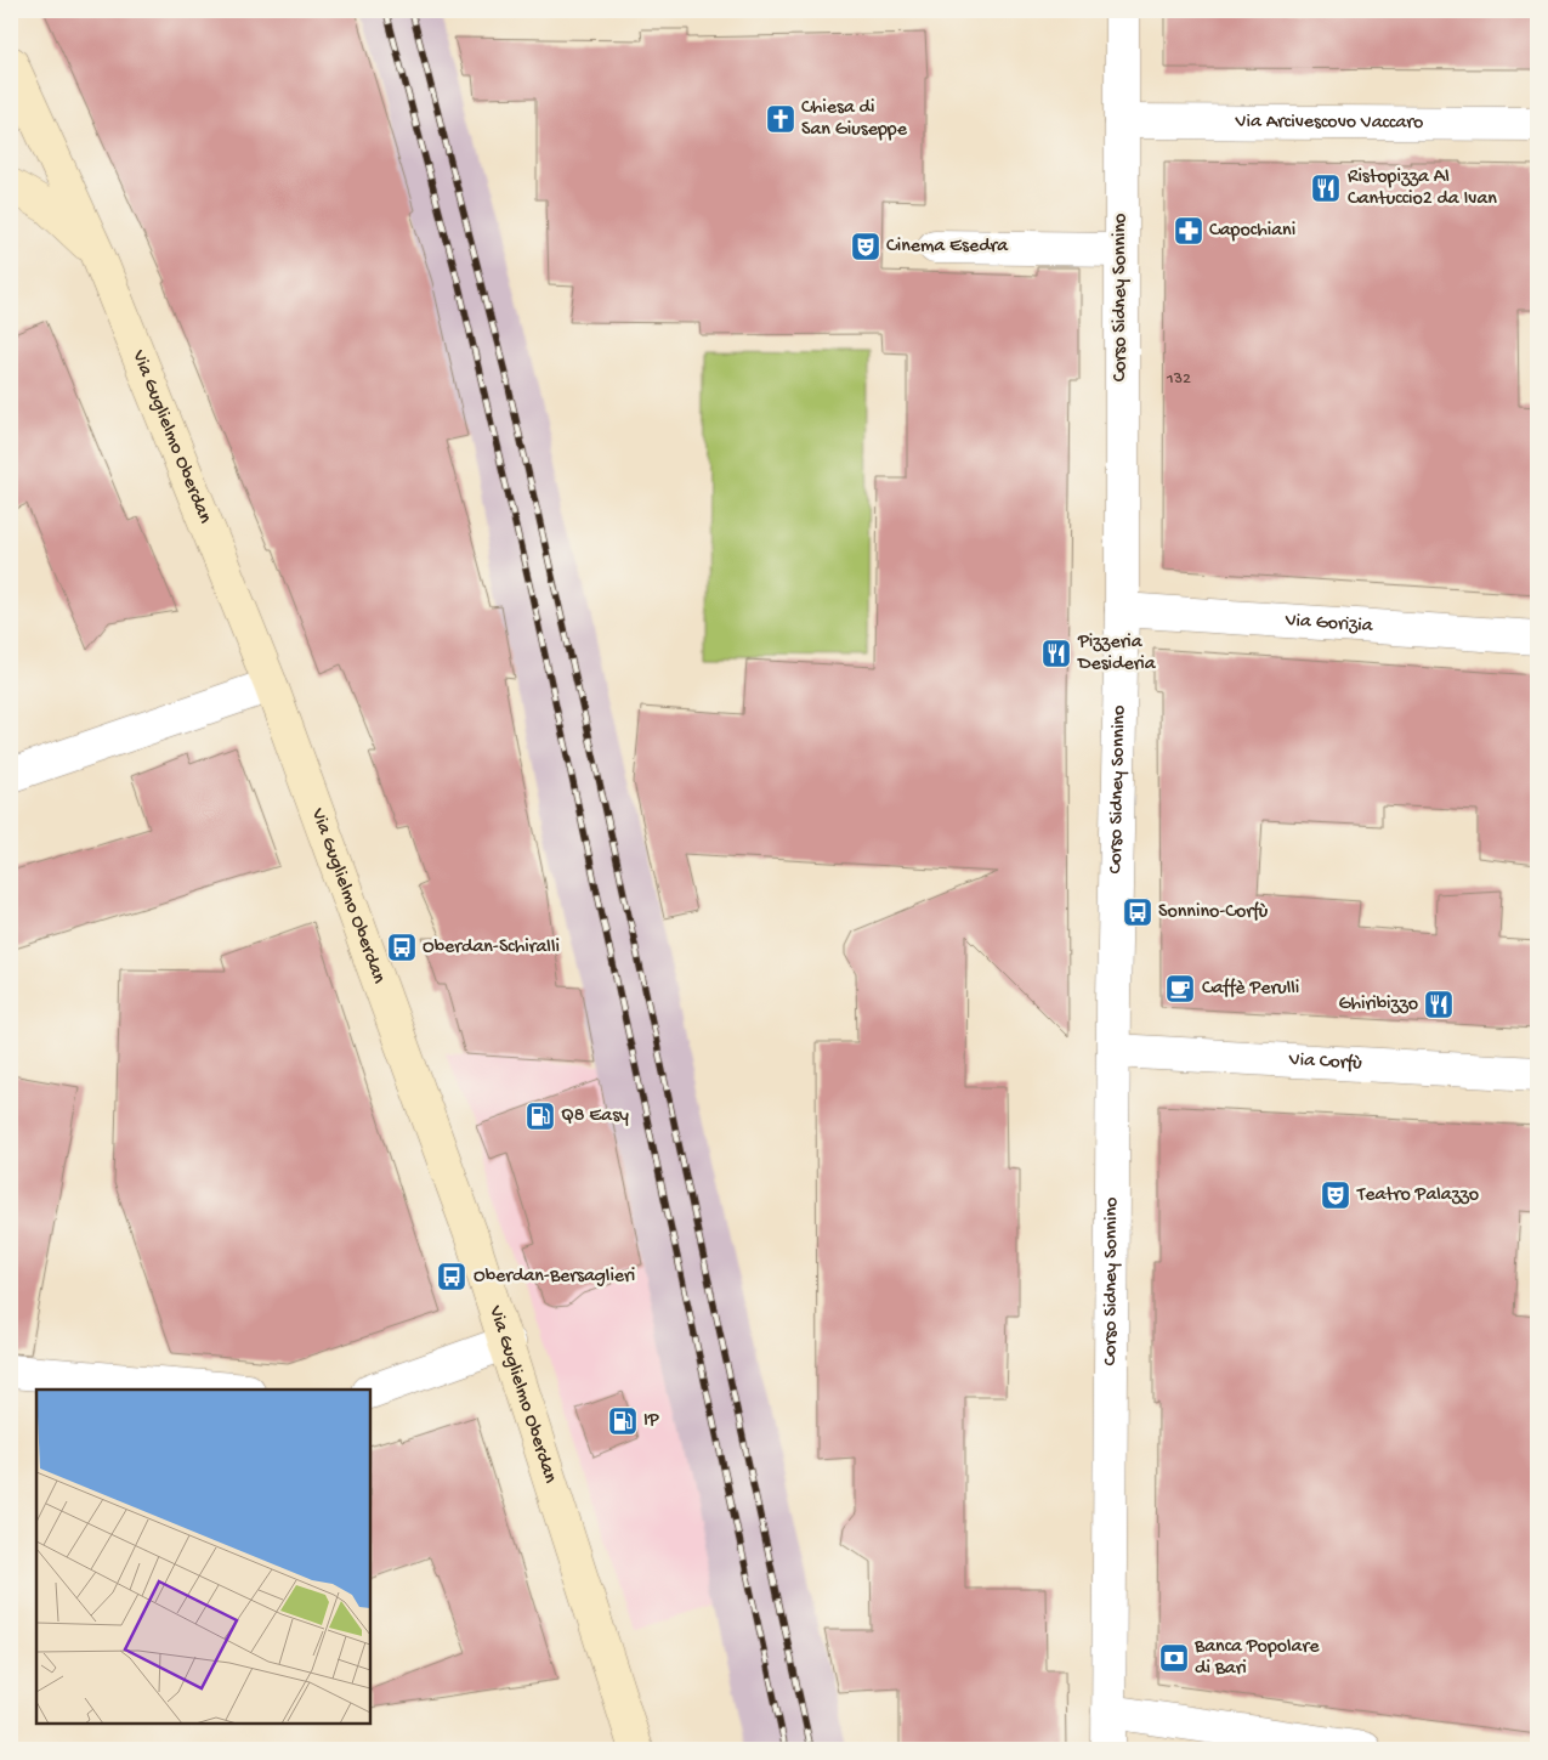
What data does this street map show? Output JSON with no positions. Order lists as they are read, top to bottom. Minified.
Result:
{"streets":{"main road":["Via Guglielmo Oberdan"],"street":["Via Arcivescovo Vaccaro","Corso Sidney Sonnino","Via Gorizia","Via Corfù"]},"crossings":[["Via Arcivescovo Vaccaro","Corso Sidney Sonnino"],["Corso Sidney Sonnino","Via Gorizia"],["Corso Sidney Sonnino","Via Corfù"]],"places":{"church":["Chiesa di San Giuseppe"],"restaurant":["Ristopizza Al Cantuccio2 da Ivan","Pizzeria Desideria","Ghiribizzo"],"pharmacy":["Capochiani"],"theatre":["Cinema Esedra","Teatro Palazzo"],"bus stop":["Sonnino-Corfù","Oberdan-Schiralli","Oberdan-Bersaglieri"],"cafe":["Caffè Perulli"],"fuel station":["Q8 Easy","IP"],"bank":["Banca Popolare di Bari"]},"house_numbers":["132"]}
